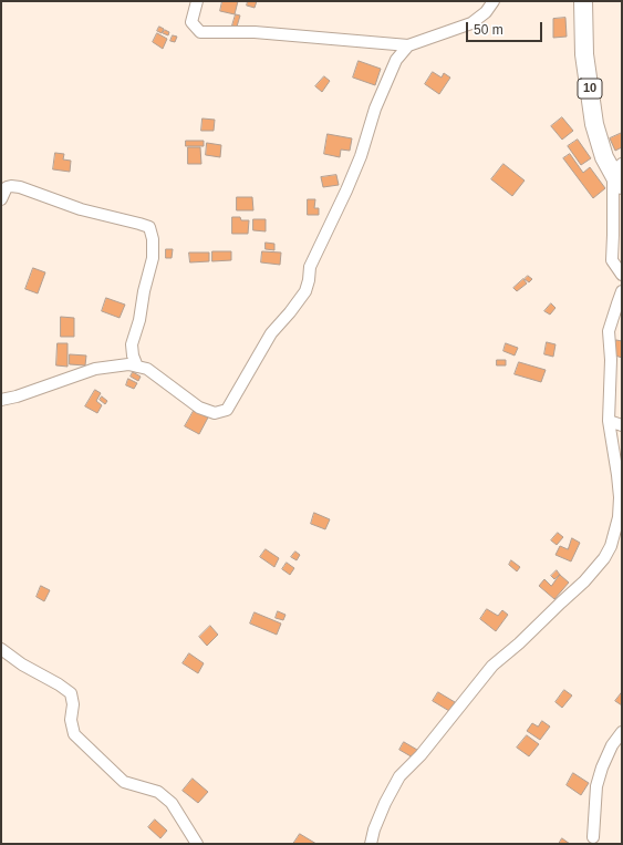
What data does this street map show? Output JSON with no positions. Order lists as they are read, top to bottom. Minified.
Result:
{"streets":{"main road":["10"]},"scale_bar":"50 m"}
